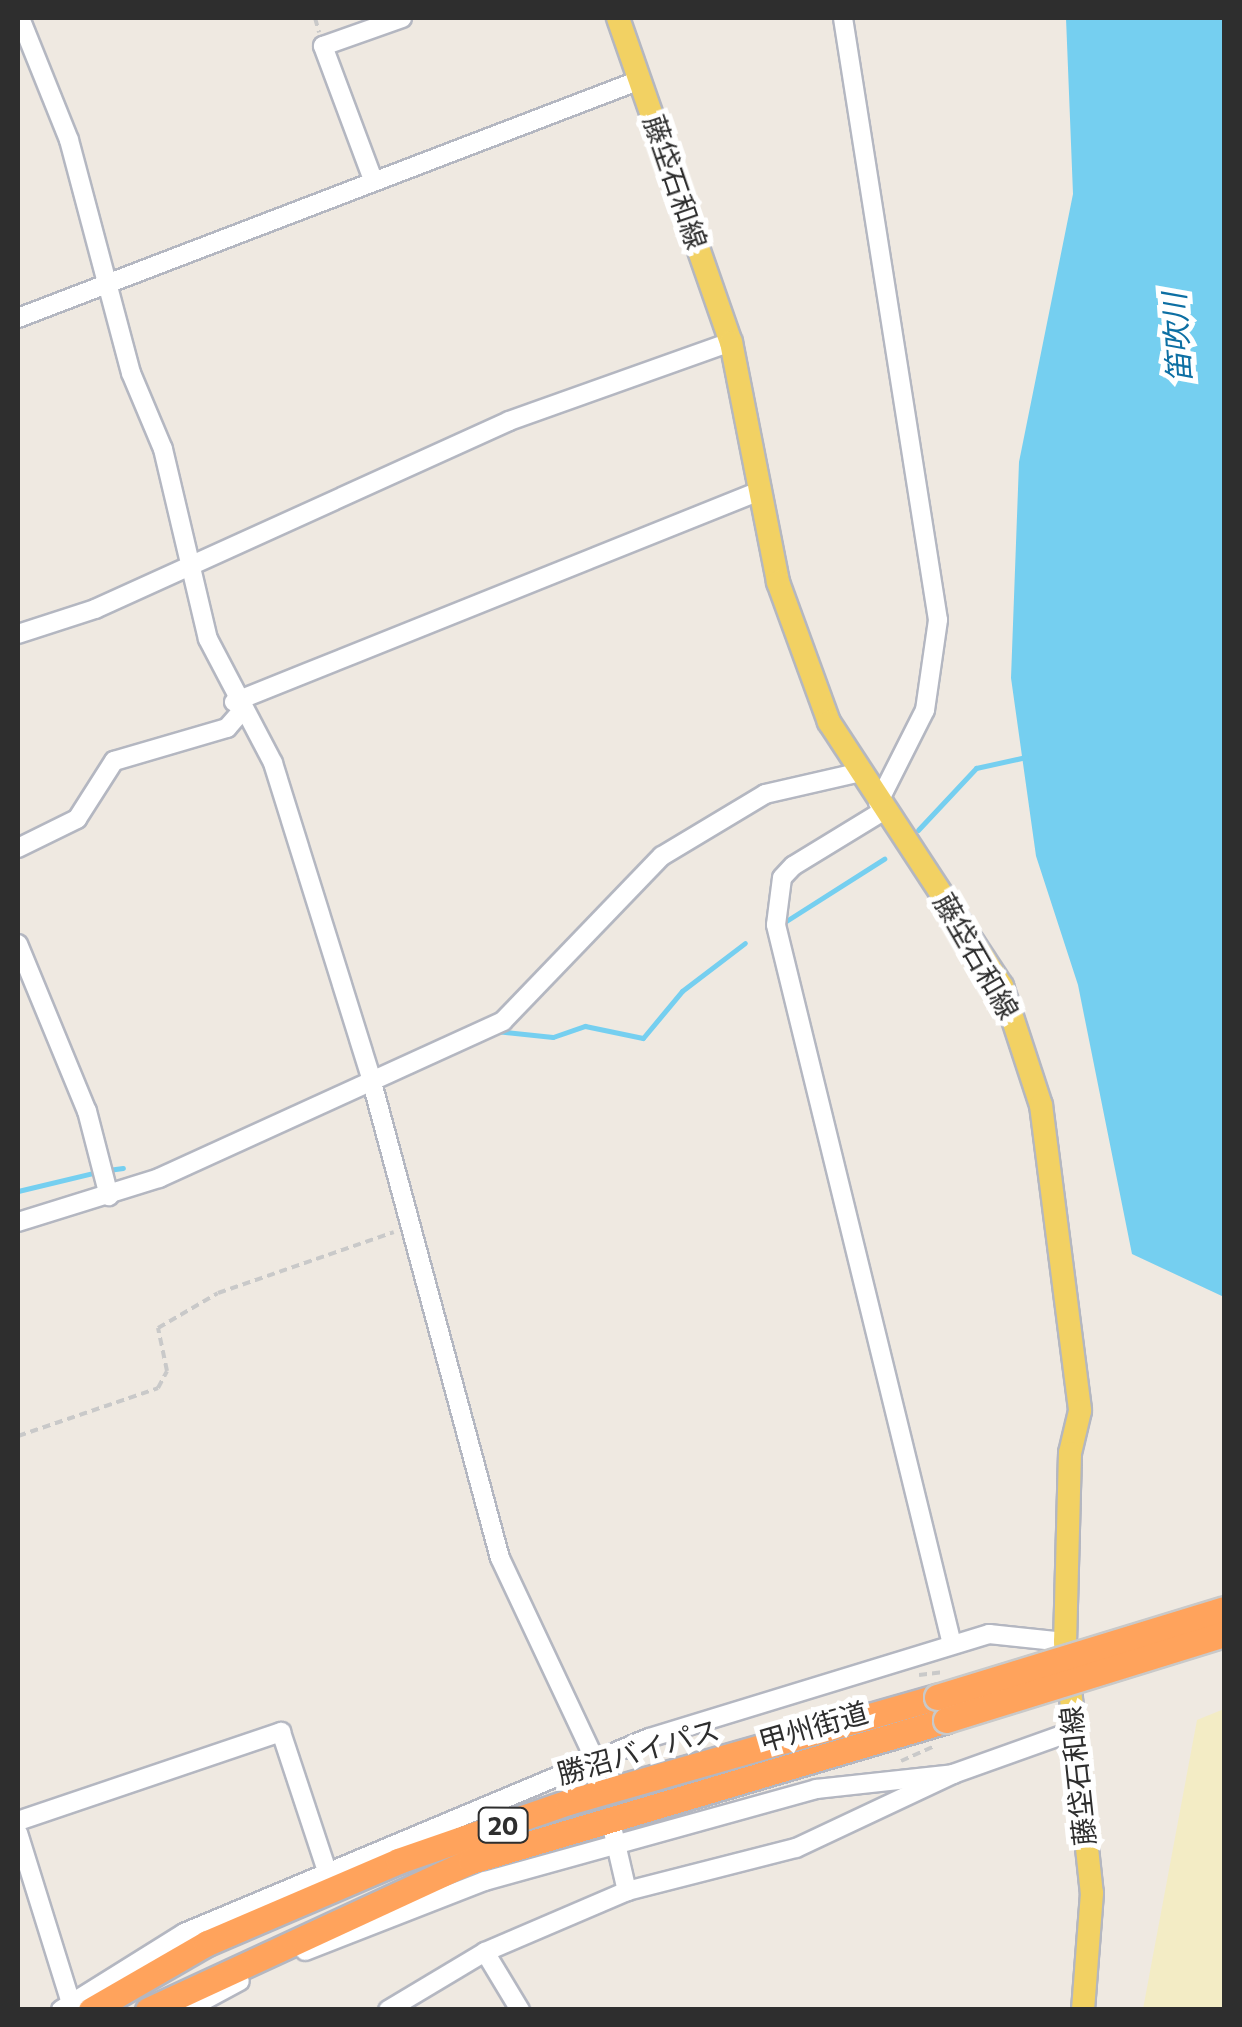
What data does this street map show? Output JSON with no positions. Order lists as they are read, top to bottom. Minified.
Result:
{"streets":{"highway":["甲州街道","勝沼バイパス","20"],"main road":["藤垈石和線"]},"crossings":[["甲州街道","勝沼バイパス"]],"water":["笛吹川"]}
